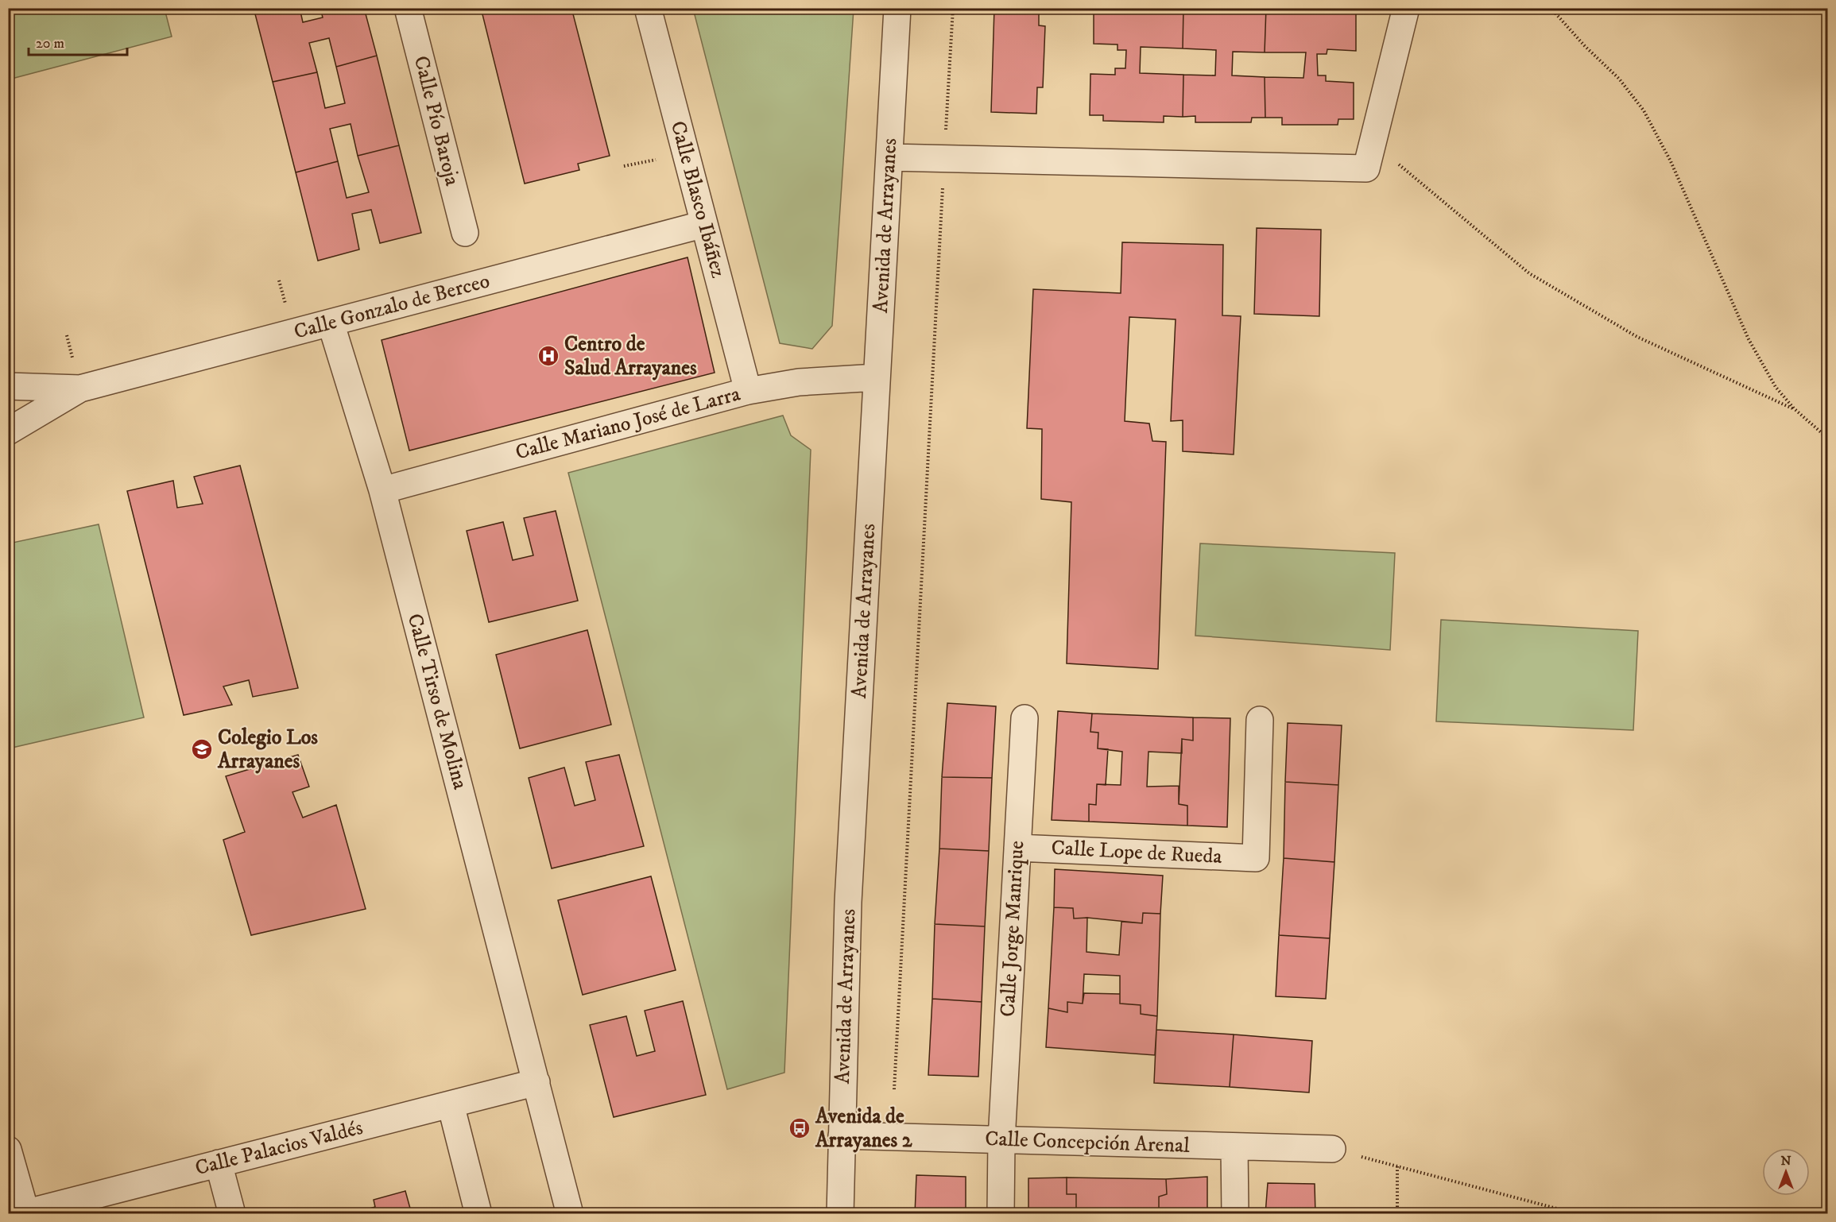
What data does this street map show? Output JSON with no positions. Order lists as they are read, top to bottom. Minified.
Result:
{"streets":{"street":["Calle Pío Baroja","Calle Blasco Ibáñez","Avenida de Arrayanes","Calle Gonzalo de Berceo","Calle Mariano José de Larra","Calle Tirso de Molina","Calle Lope de Rueda","Calle Jorge Manrique","Calle Concepción Arenal","Calle Palacios Valdés"]},"crossings":[["Calle Blasco Ibáñez","Calle Gonzalo de Berceo"],["Calle Blasco Ibáñez","Calle Mariano José de Larra"],["Avenida de Arrayanes","Calle Mariano José de Larra"],["Avenida de Arrayanes","Calle Concepción Arenal"],["Calle Gonzalo de Berceo","Calle Tirso de Molina"],["Calle Mariano José de Larra","Calle Tirso de Molina"],["Calle Tirso de Molina","Calle Palacios Valdés"],["Calle Lope de Rueda","Calle Jorge Manrique"],["Calle Jorge Manrique","Calle Concepción Arenal"]],"places":{"hospital":["Centro de Salud Arrayanes"],"school or university":["Colegio Los Arrayanes"],"bus stop":["Avenida de Arrayanes 2"]},"scale_bar":"20 m","north":"top"}
